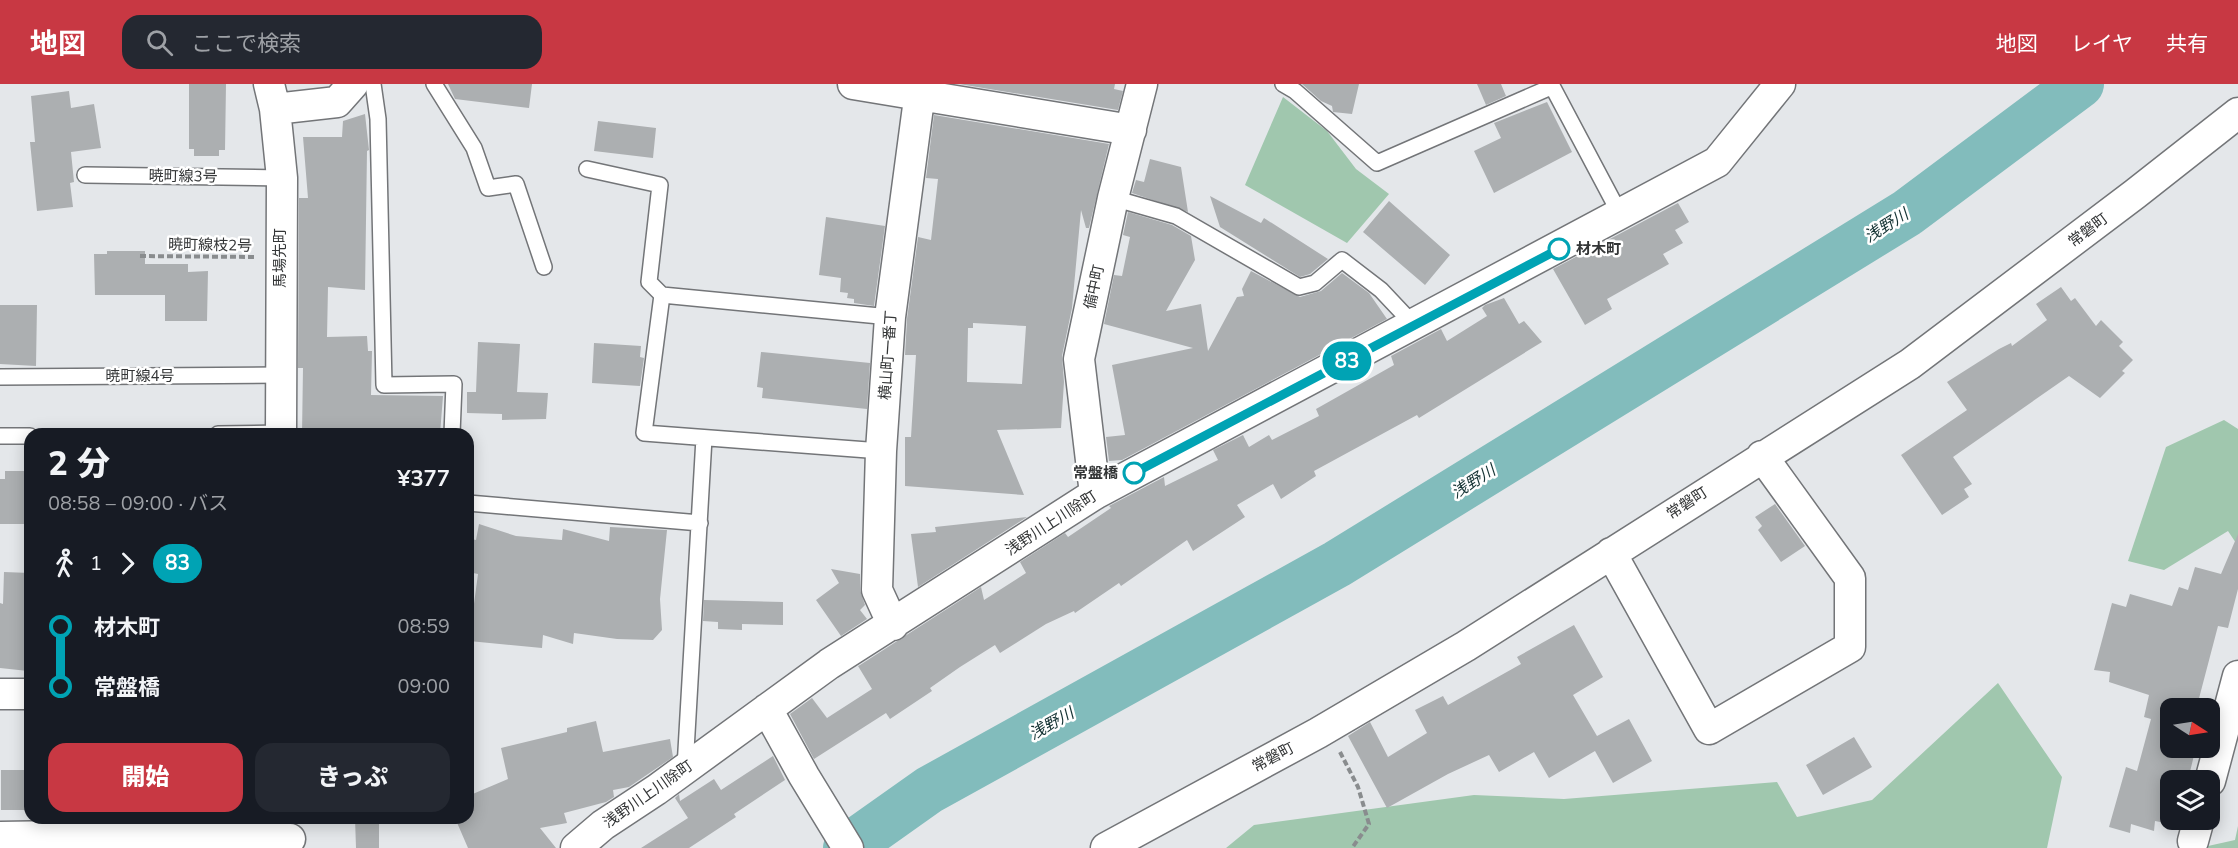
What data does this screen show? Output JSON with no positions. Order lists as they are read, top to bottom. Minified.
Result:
{"streets":{"street":["常磐町","馬場先町","備中町","横山町一番丁","浅野川上川除町"],"lane":["暁町線3号","暁町線4号"],"path":["暁町線枝2号"]},"crossings":[["暁町線3号","馬場先町"],["暁町線枝2号","馬場先町"],["馬場先町","暁町線4号"],["備中町","浅野川上川除町"],["横山町一番丁","浅野川上川除町"]],"water":["浅野川"],"places":["材木町","常盤橋"],"lines":["bus line 83"],"north":"right","page":{"header":"地図","search":"ここで検索","nav":["地図","レイヤ","共有"],"on_map":"83","heading":["2 分","08:58 – 09:00 · バス","¥377"],"legs":["1","83"],"list":[{"name":"材木町","value":"08:59"},{"name":"常盤橋","value":"09:00"}],"buttons":["開始","きっぷ"]}}
